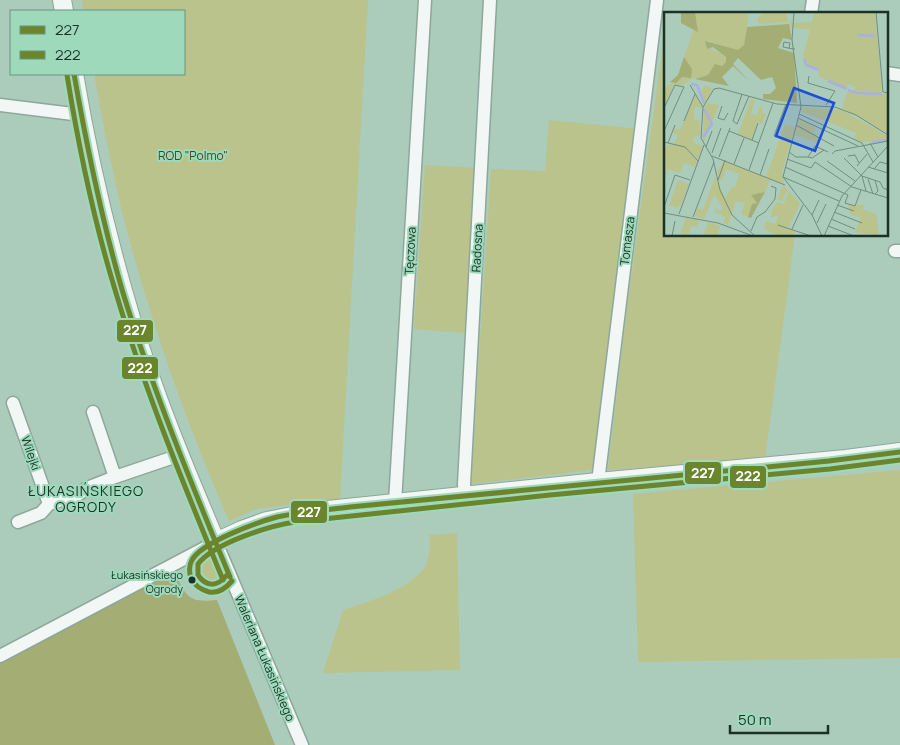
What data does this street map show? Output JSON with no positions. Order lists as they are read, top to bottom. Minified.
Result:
{"streets":{"street":["Tomasza","Radosna","Tęczowa","Wilejki","Waleriana Łukasińskiego"]},"districts":["ŁUKASIŃSKIEGO OGRODY"],"parks":["ROD \"Polmo\""],"places":["Łukasińskiego Ogrody"],"lines":["transit line 227","transit line 222"],"legend":["227","222"],"scale_bar":"50 m"}
